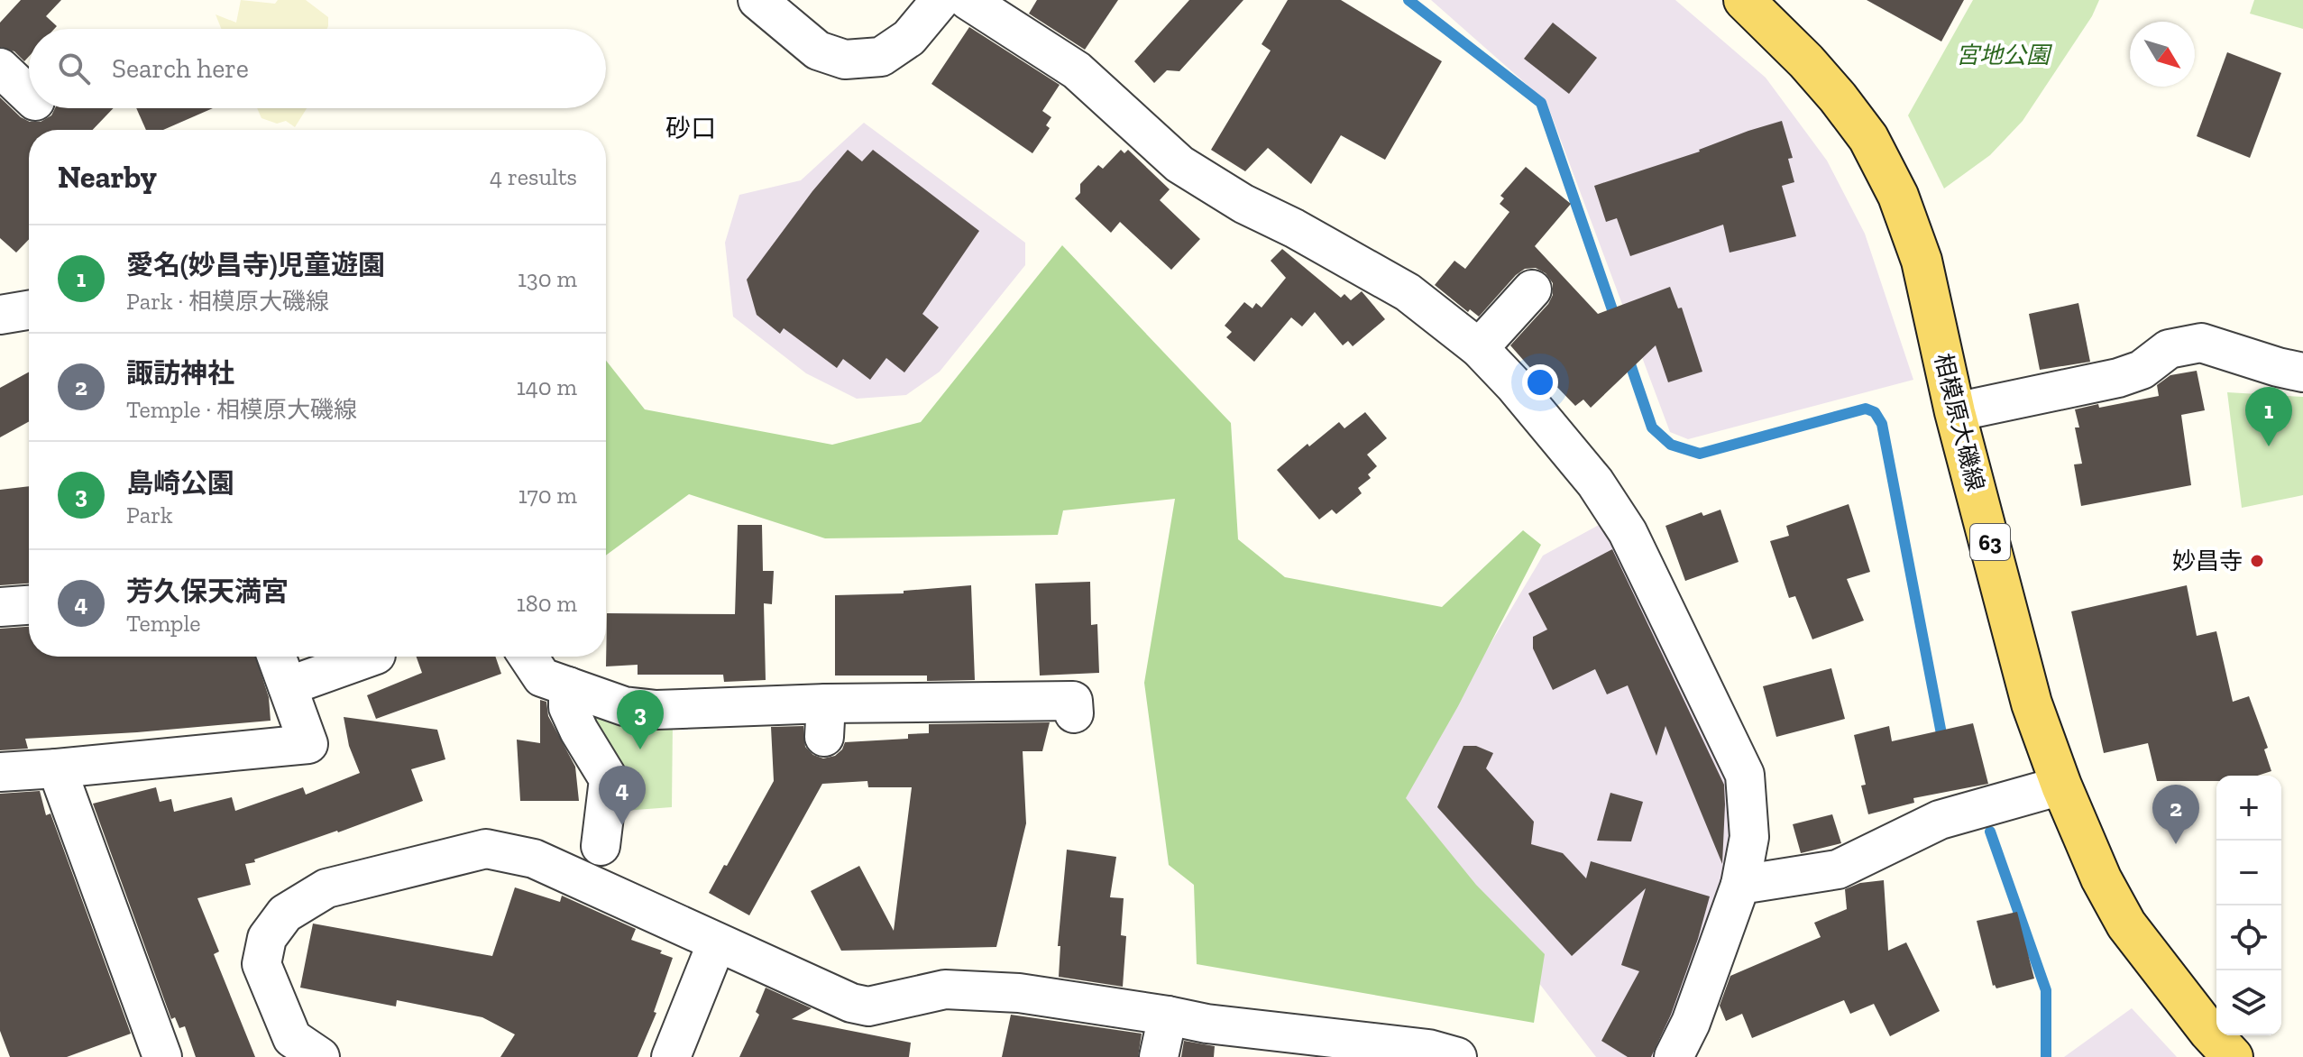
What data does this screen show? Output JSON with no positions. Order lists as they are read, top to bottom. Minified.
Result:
{"streets":{"main road":["相模原大磯線","63"]},"districts":["砂口"],"parks":["宮地公園"],"places":["妙昌寺"],"north":"bottom right","page":{"search":"Search here","heading":["Nearby","4 results"],"list":[{"mark":"1","name":"愛名(妙昌寺)児童遊園","note":"Park · 相模原大磯線","value":"130 m"},{"mark":"2","name":"諏訪神社","note":"Temple · 相模原大磯線","value":"140 m"},{"mark":"3","name":"島崎公園","note":"Park","value":"170 m"},{"mark":"4","name":"芳久保天満宮","note":"Temple","value":"180 m"}],"pins":["1","3","4","2"],"map_buttons":["+","−"]}}
